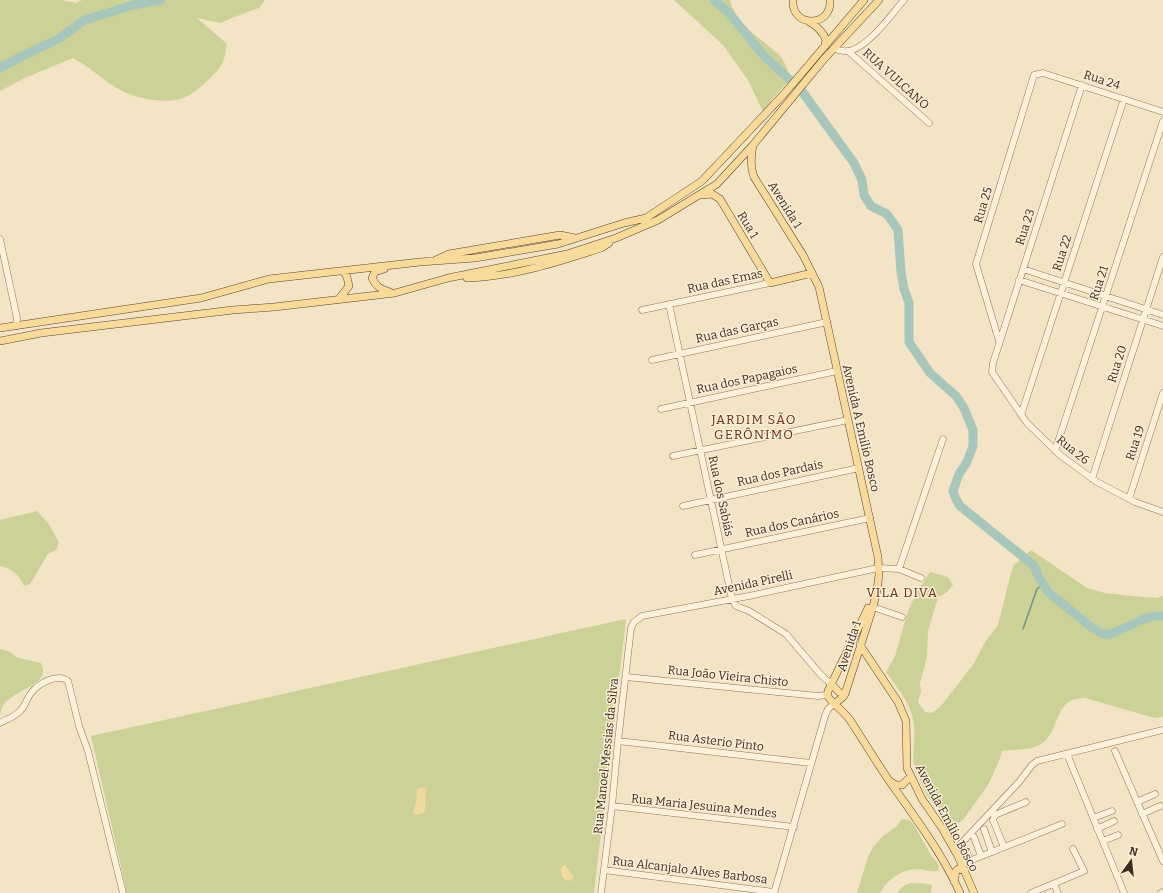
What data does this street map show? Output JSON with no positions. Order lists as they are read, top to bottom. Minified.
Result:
{"streets":{"main road":["Avenida 1","Rua 1","Rua das Emas","Avenida A Emilio Bosco","Avenida Emílio Bôsco"],"street":["RUA VULCANO","Rua 24","Rua 25","Rua 23","Rua 22","Rua 21","Rua das Garças","Rua 20","Rua dos Papagaios","Rua 19","Rua 26","Rua dos Pardais","Rua dos Sabiás","Rua dos Canários","Avenida Pirelli","Rua João Vieira Chisto","Rua Asterio Pinto","Rua Manoel Messias da Silva","Rua Maria Jesuina Mendes","Rua Alcanjalo Alves Barbosa"]},"crossings":[["Rua 24","Rua 25"],["Rua 24","Rua 23"],["Rua 24","Rua 22"],["Avenida 1","Rua das Emas"],["Avenida 1","Avenida A Emilio Bosco"],["Avenida 1","Avenida Emílio Bôsco"],["Rua 25","Rua 23"],["Rua 1","Rua das Emas"],["Rua 23","Rua 26"],["Rua 22","Rua 26"],["Rua das Emas","Avenida A Emilio Bosco"],["Rua das Emas","Rua dos Sabiás"],["Rua 21","Rua 26"],["Rua das Garças","Avenida A Emilio Bosco"],["Rua das Garças","Rua dos Sabiás"],["Rua 20","Rua 26"],["Rua dos Papagaios","Avenida A Emilio Bosco"],["Rua dos Papagaios","Rua dos Sabiás"],["Avenida A Emilio Bosco","Rua dos Pardais"],["Avenida A Emilio Bosco","Rua dos Canários"],["Avenida A Emilio Bosco","Avenida Pirelli"],["Rua 19","Rua 26"],["Rua dos Pardais","Rua dos Sabiás"],["Rua dos Sabiás","Rua dos Canários"],["Rua dos Sabiás","Avenida Pirelli"],["Avenida Pirelli","Rua Manoel Messias da Silva"],["Rua João Vieira Chisto","Rua Manoel Messias da Silva"],["Rua João Vieira Chisto","Avenida Emílio Bôsco"],["Rua Asterio Pinto","Rua Manoel Messias da Silva"],["Rua Manoel Messias da Silva","Rua Maria Jesuina Mendes"],["Rua Manoel Messias da Silva","Rua Alcanjalo Alves Barbosa"]],"districts":["JARDIM SÃO GERÔNIMO","VILA DIVA"],"north":"top"}
